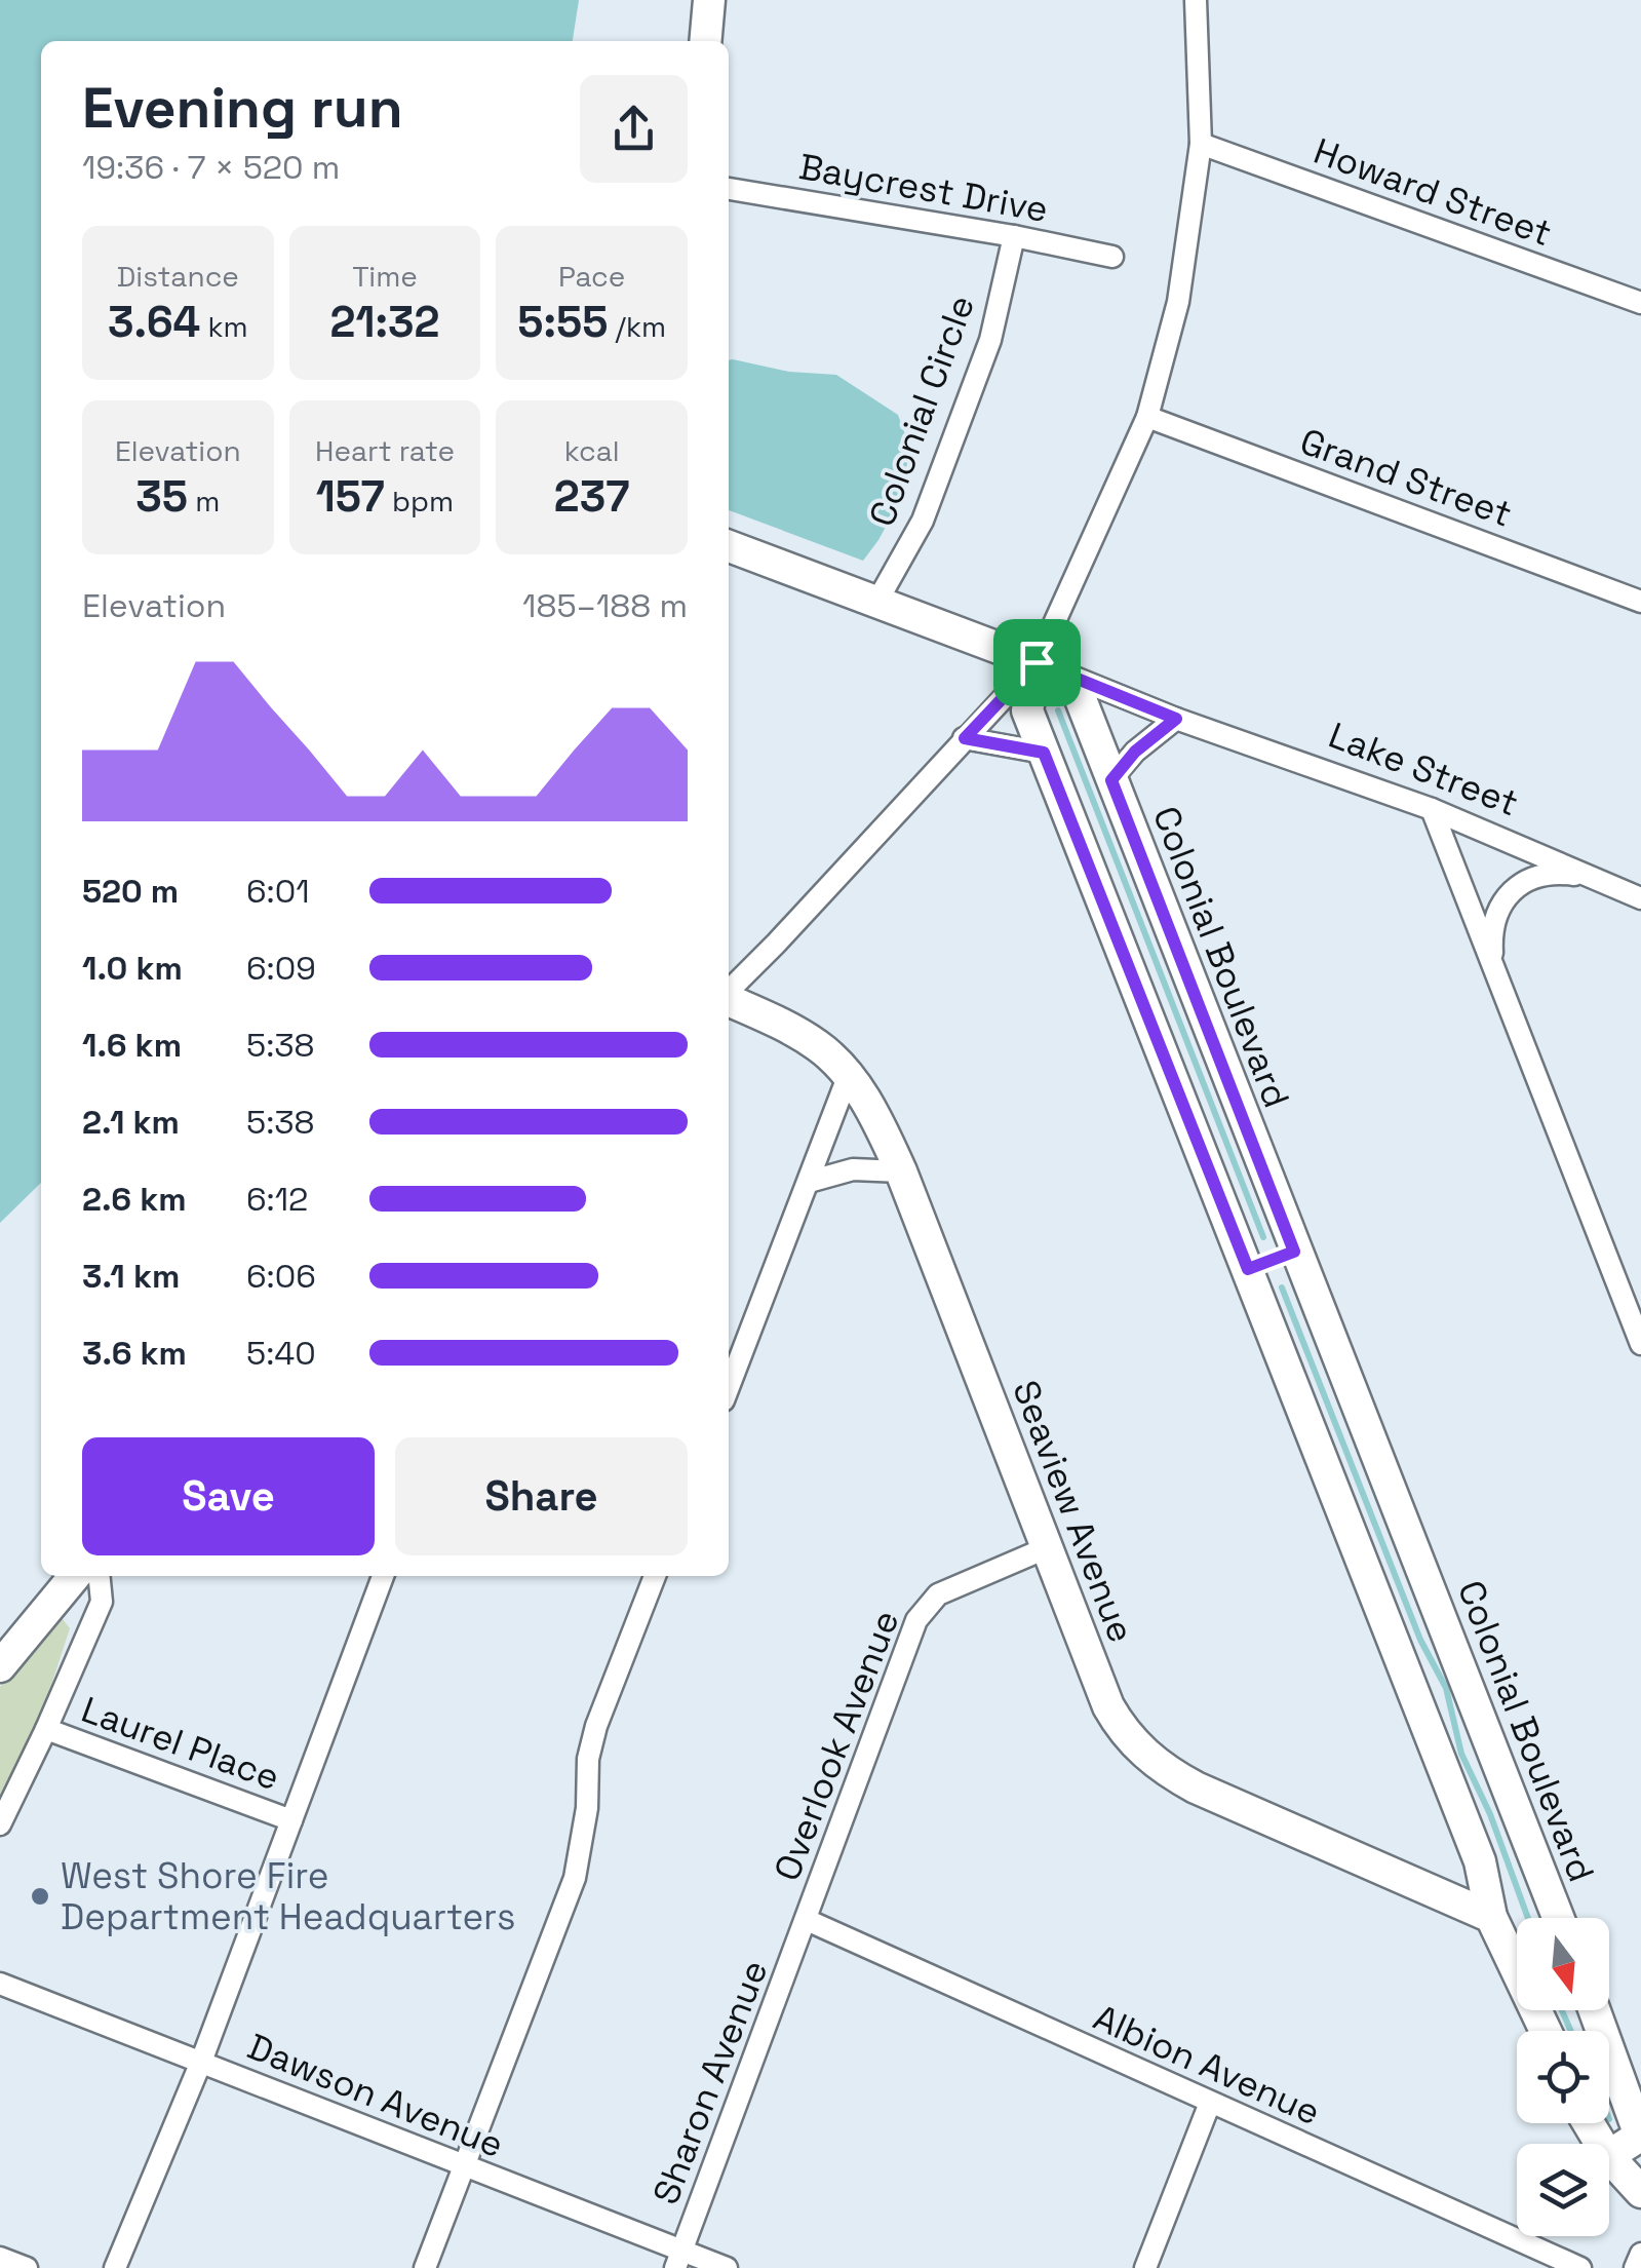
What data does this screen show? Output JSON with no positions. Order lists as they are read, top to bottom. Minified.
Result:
{"streets":{"street":["Baycrest Drive","Howard Street","Colonial Circle","Grand Street","Lake Street","Colonial Boulevard","Seaview Avenue","Laurel Place","Overlook Avenue","Albion Avenue","Sharon Avenue","Dawson Avenue"]},"crossings":[["Baycrest Drive","Colonial Circle"],["Colonial Circle","Lake Street"],["Lake Street","Colonial Boulevard"],["Seaview Avenue","Overlook Avenue"],["Overlook Avenue","Albion Avenue"],["Overlook Avenue","Sharon Avenue"],["Albion Avenue","Sharon Avenue"],["Sharon Avenue","Dawson Avenue"]],"places":["West Shore Fire Department Headquarters"],"north":"bottom","page":{"heading":["Evening run","19:36 · 7 × 520 m"],"stats":[["Distance","3.64 km"],["Time","21:32"],["Pace","5:55 /km"],["Elevation","35 m"],["Heart rate","157 bpm"],["kcal","237"]],"chart":["Elevation","185–188 m"],"list":[{"name":"520 m","note":"6:01"},{"name":"1.0 km","note":"6:09"},{"name":"1.6 km","note":"5:38"},{"name":"2.1 km","note":"5:38"},{"name":"2.6 km","note":"6:12"},{"name":"3.1 km","note":"6:06"},{"name":"3.6 km","note":"5:40"}],"buttons":["Save","Share"]}}
